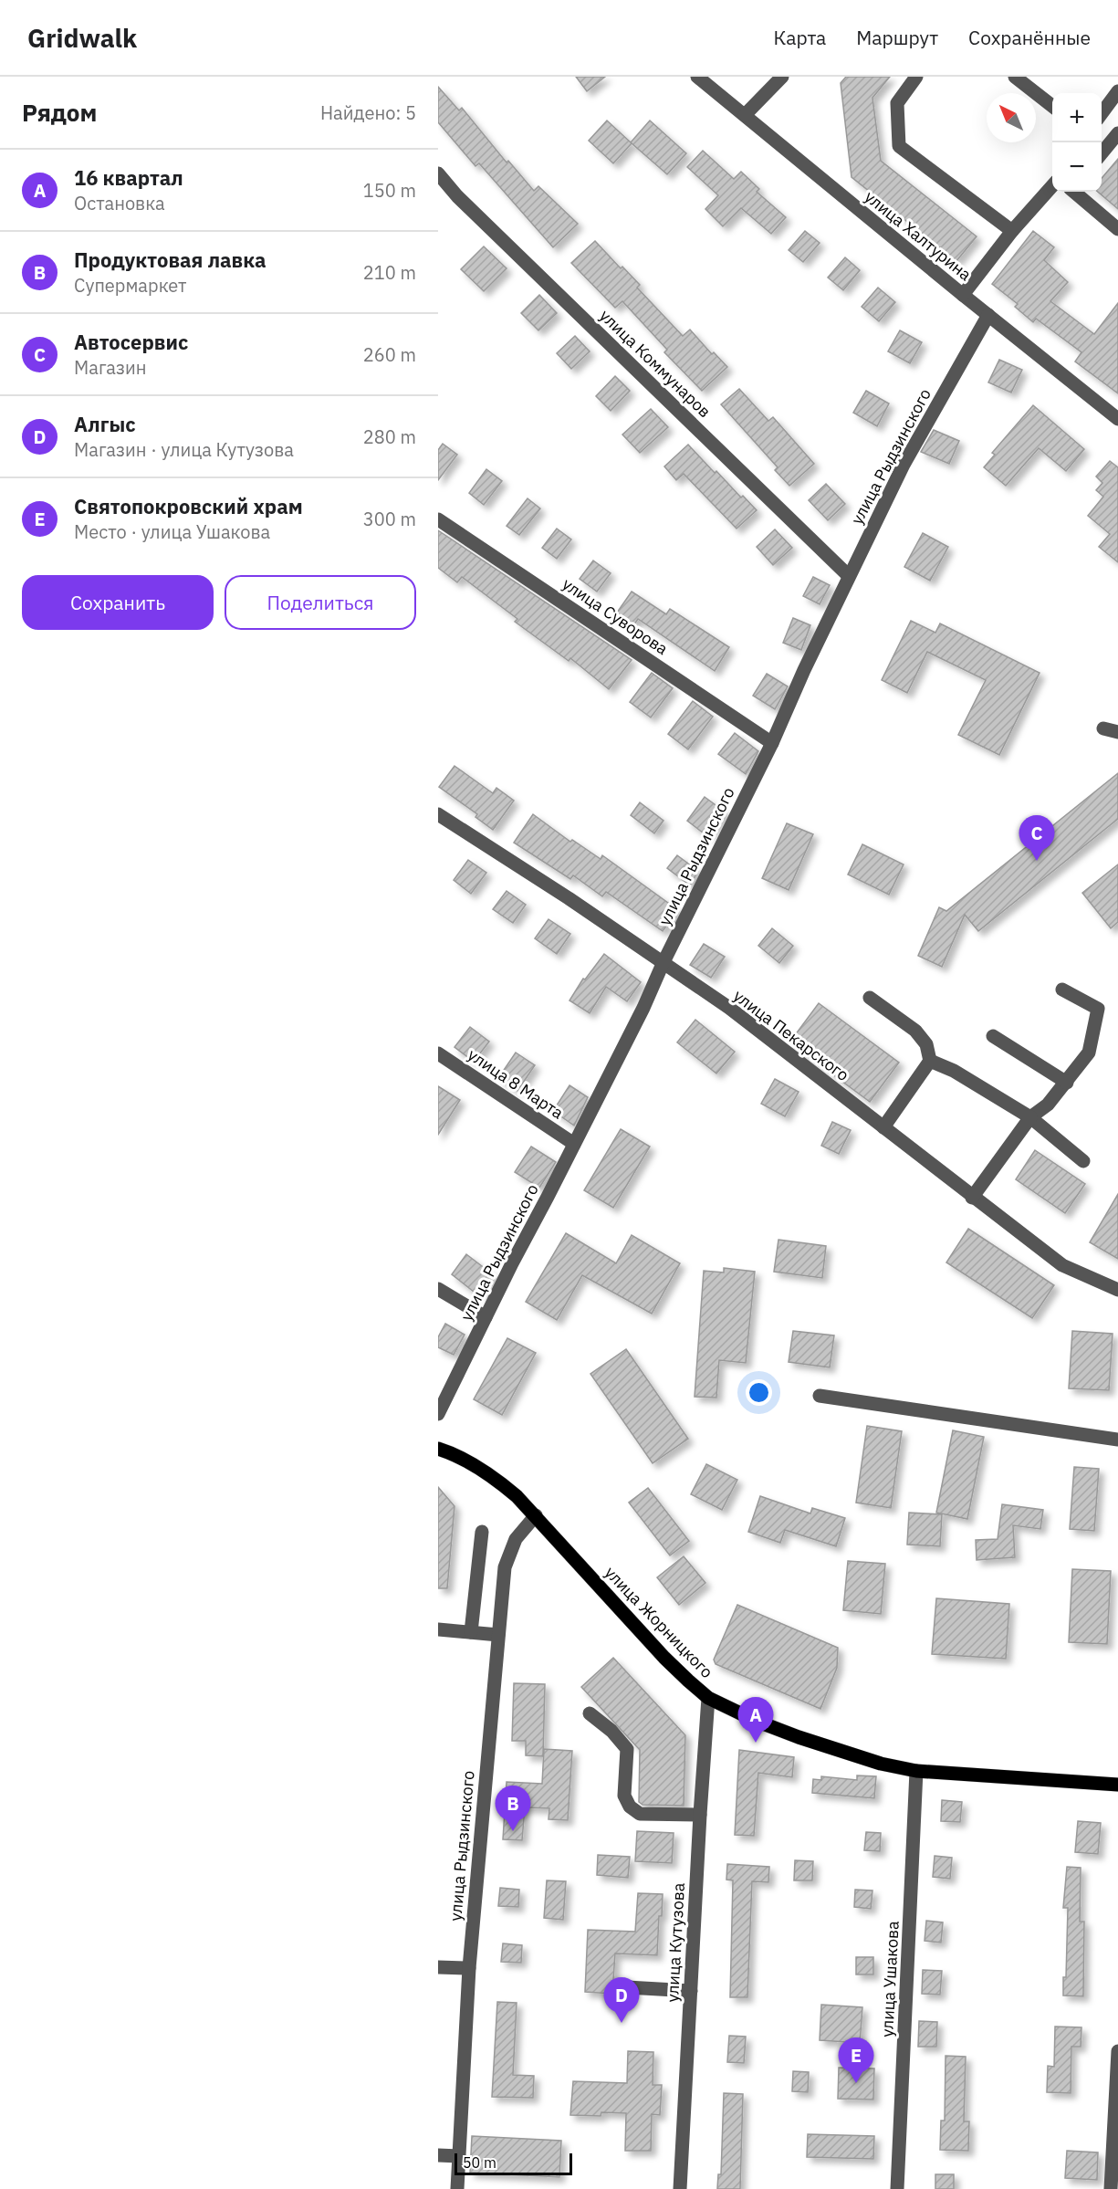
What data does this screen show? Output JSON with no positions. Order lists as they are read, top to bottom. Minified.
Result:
{"streets":{"main road":["улица Жорницкого"],"street":["улица Халтурина","улица Коммунаров","улица Рыдзинского","улица Суворова","улица Пекарского","улица 8 Марта","улица Кутузова","улица Ушакова"]},"crossings":[["улица Халтурина","улица Рыдзинского"],["улица Коммунаров","улица Рыдзинского"],["улица Рыдзинского","улица Суворова"],["улица Рыдзинского","улица Пекарского"],["улица Рыдзинского","улица 8 Марта"],["улица Рыдзинского","улица Жорницкого"],["улица Жорницкого","улица Кутузова"],["улица Жорницкого","улица Ушакова"]],"scale_bar":"50 m","north":"top left","page":{"header":"Gridwalk","nav":["Карта","Маршрут","Сохранённые"],"heading":["Рядом","Найдено: 5"],"map_buttons":["+","−"],"list":[{"mark":"A","name":"16 квартал","note":"Остановка","value":"150 m"},{"mark":"B","name":"Продуктовая лавка","note":"Супермаркет","value":"210 m"},{"mark":"C","name":"Автосервис","note":"Магазин","value":"260 m"},{"mark":"D","name":"Алгыс","note":"Магазин · улица Кутузова","value":"280 m"},{"mark":"E","name":"Святопокровский храм","note":"Место · улица Ушакова","value":"300 m"}],"buttons":["Сохранить","Поделиться"],"pins":["C","A","B","D","E"],"scale":"50 m"}}
